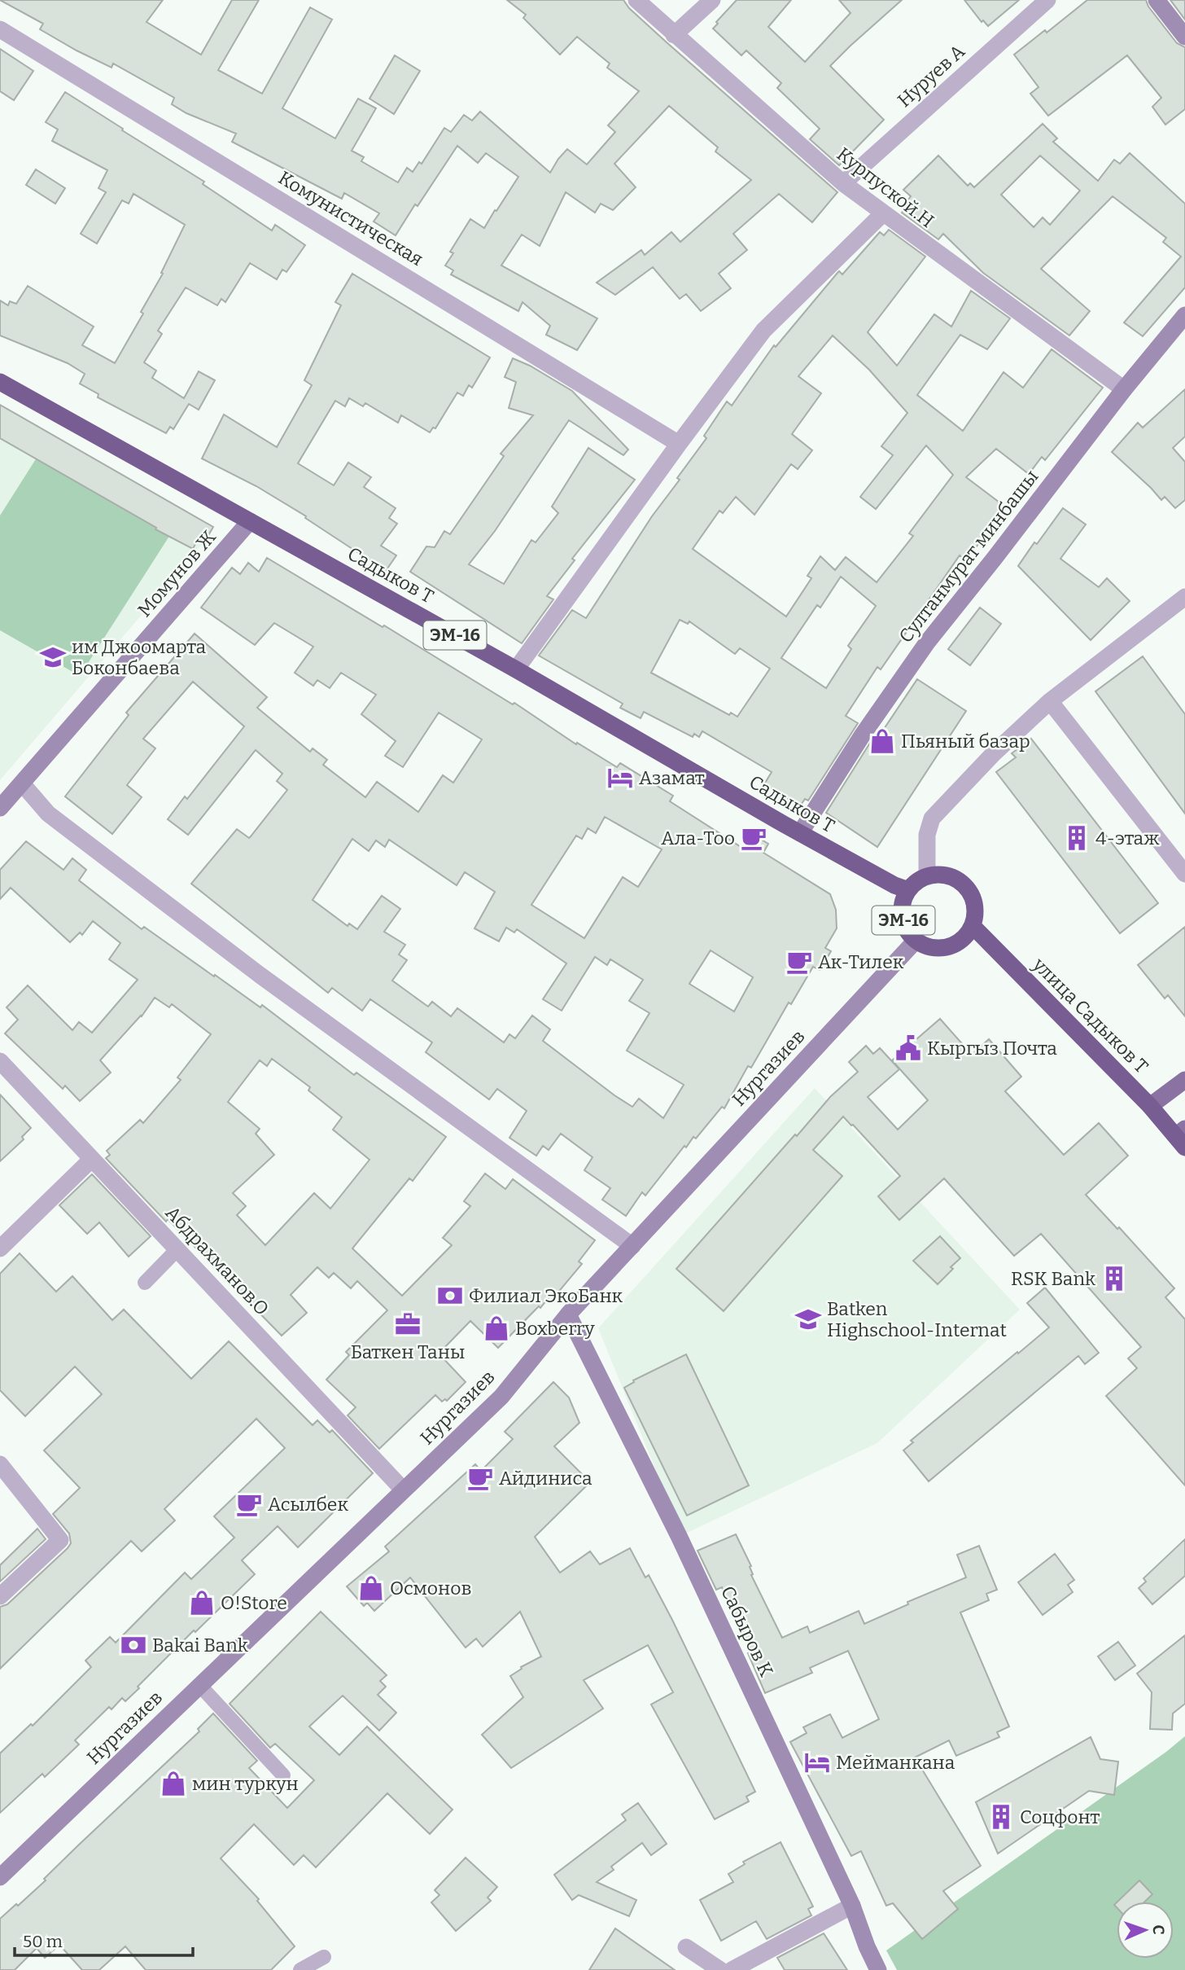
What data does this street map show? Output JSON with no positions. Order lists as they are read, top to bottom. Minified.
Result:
{"streets":{"highway":["Садыков Т","ЭМ-16","улица Садыков Т"],"street":["Нуруев А","Курпуской.Н","Комунистическая","Султанмурат минбашы","Момунов Ж","Нургазиев","Абдрахманов.О","Сабыров К"]},"crossings":[["Нуруев А","Курпуской.Н"],["Курпуской.Н","Султанмурат минбашы"],["Султанмурат минбашы","Садыков Т"],["Момунов Ж","Садыков Т"],["Садыков Т","ЭМ-16"],["Садыков Т","улица Садыков Т"],["Садыков Т","Нургазиев"],["ЭМ-16","улица Садыков Т"],["ЭМ-16","Нургазиев"],["улица Садыков Т","Нургазиев"],["Нургазиев","Абдрахманов.О"],["Нургазиев","Сабыров К"]],"places":{"school or university":["им Джоомарта Боконбаева","Batken Highschool-Internat"],"shop":["Пьяный базар","Boxberry","Осмонов","O!Store","мин туркун"],"hotel":["Азамат","Мейманкана"],"cafe":["Ала-Тоо","Ак-Тилек","Айдиниса","Асылбек"],"building":["4-этаж","RSK Bank","Соцфонт"],"public building":["Кыргыз Почта"],"bank":["Филиал ЭкоБанк","Bakai Bank"],"office":["Баткен Таны"]},"scale_bar":"50 m","north":"right"}
